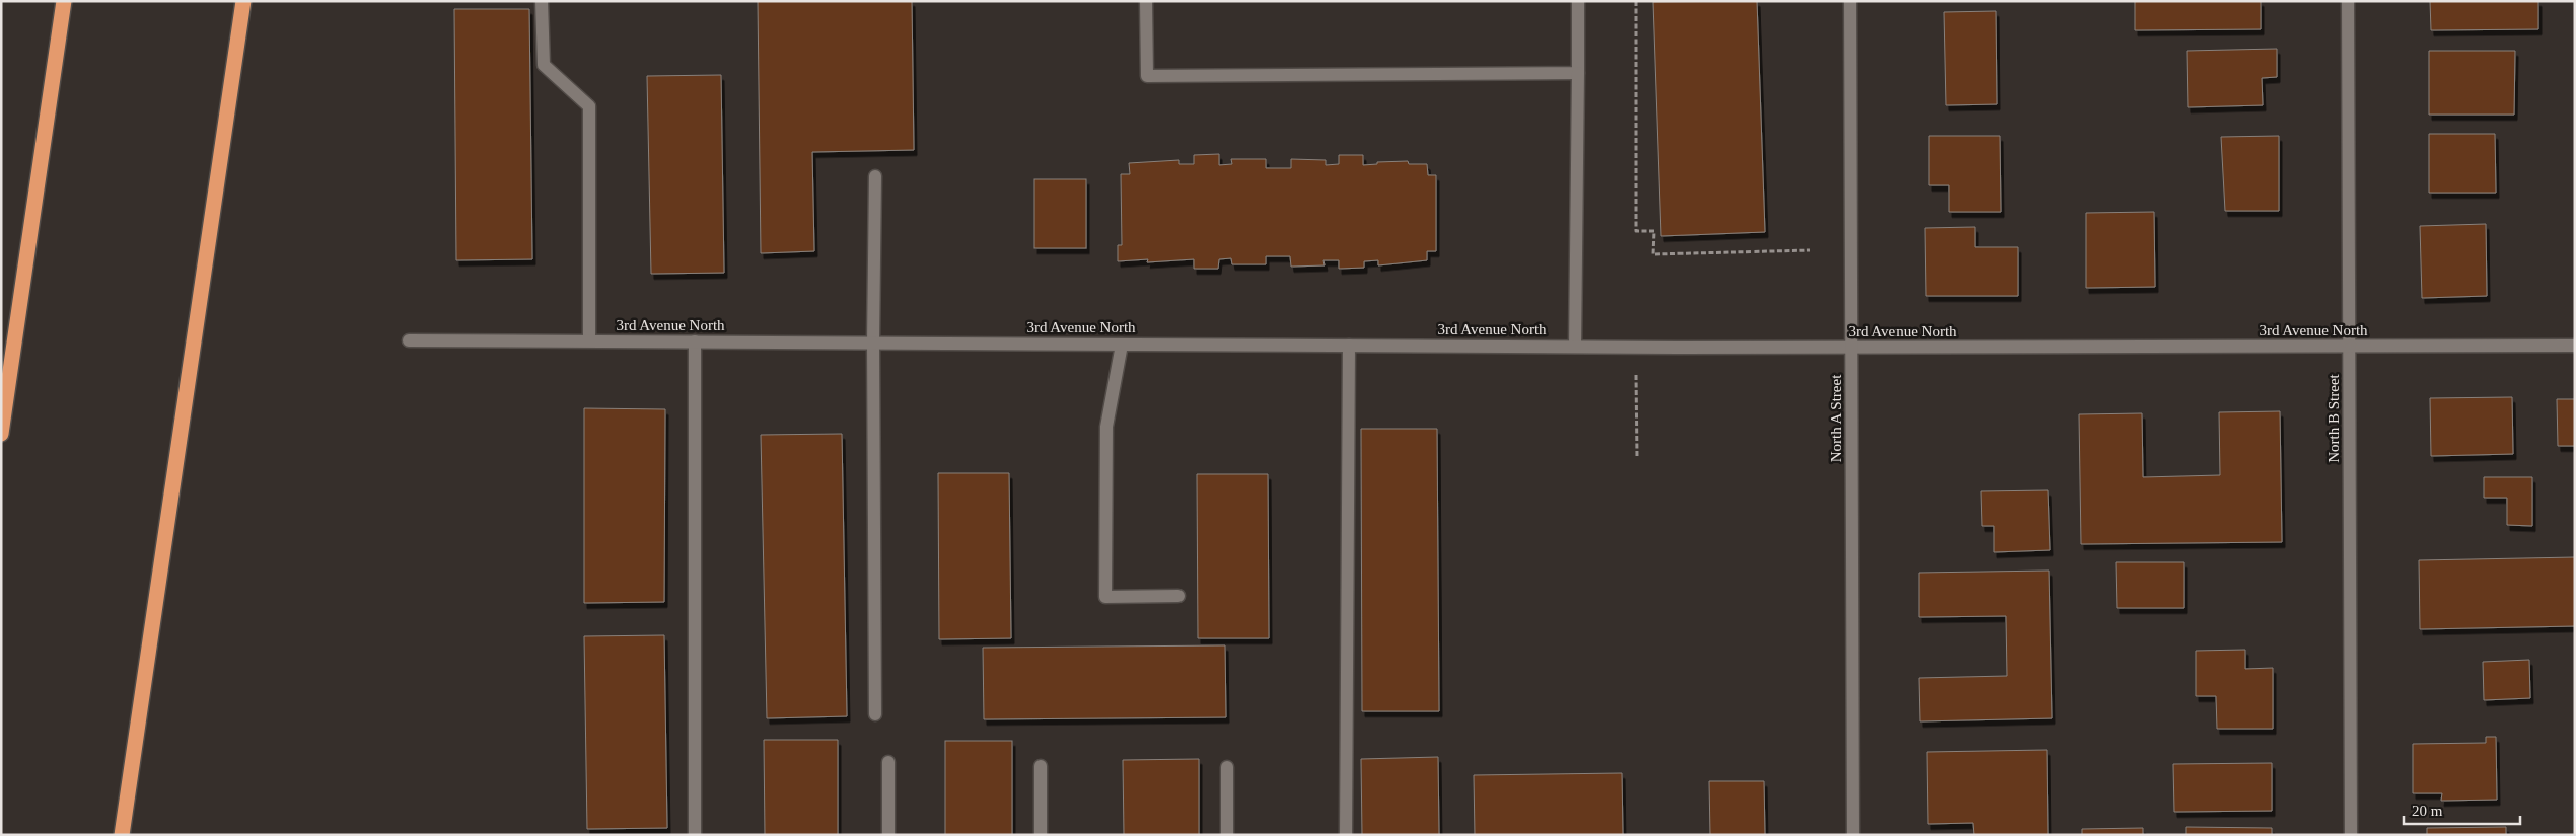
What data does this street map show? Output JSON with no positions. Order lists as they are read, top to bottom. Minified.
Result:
{"streets":{"street":["3rd Avenue North","North A Street","North B Street"]},"crossings":[["3rd Avenue North","North A Street"],["3rd Avenue North","North B Street"]],"scale_bar":"20 m"}
